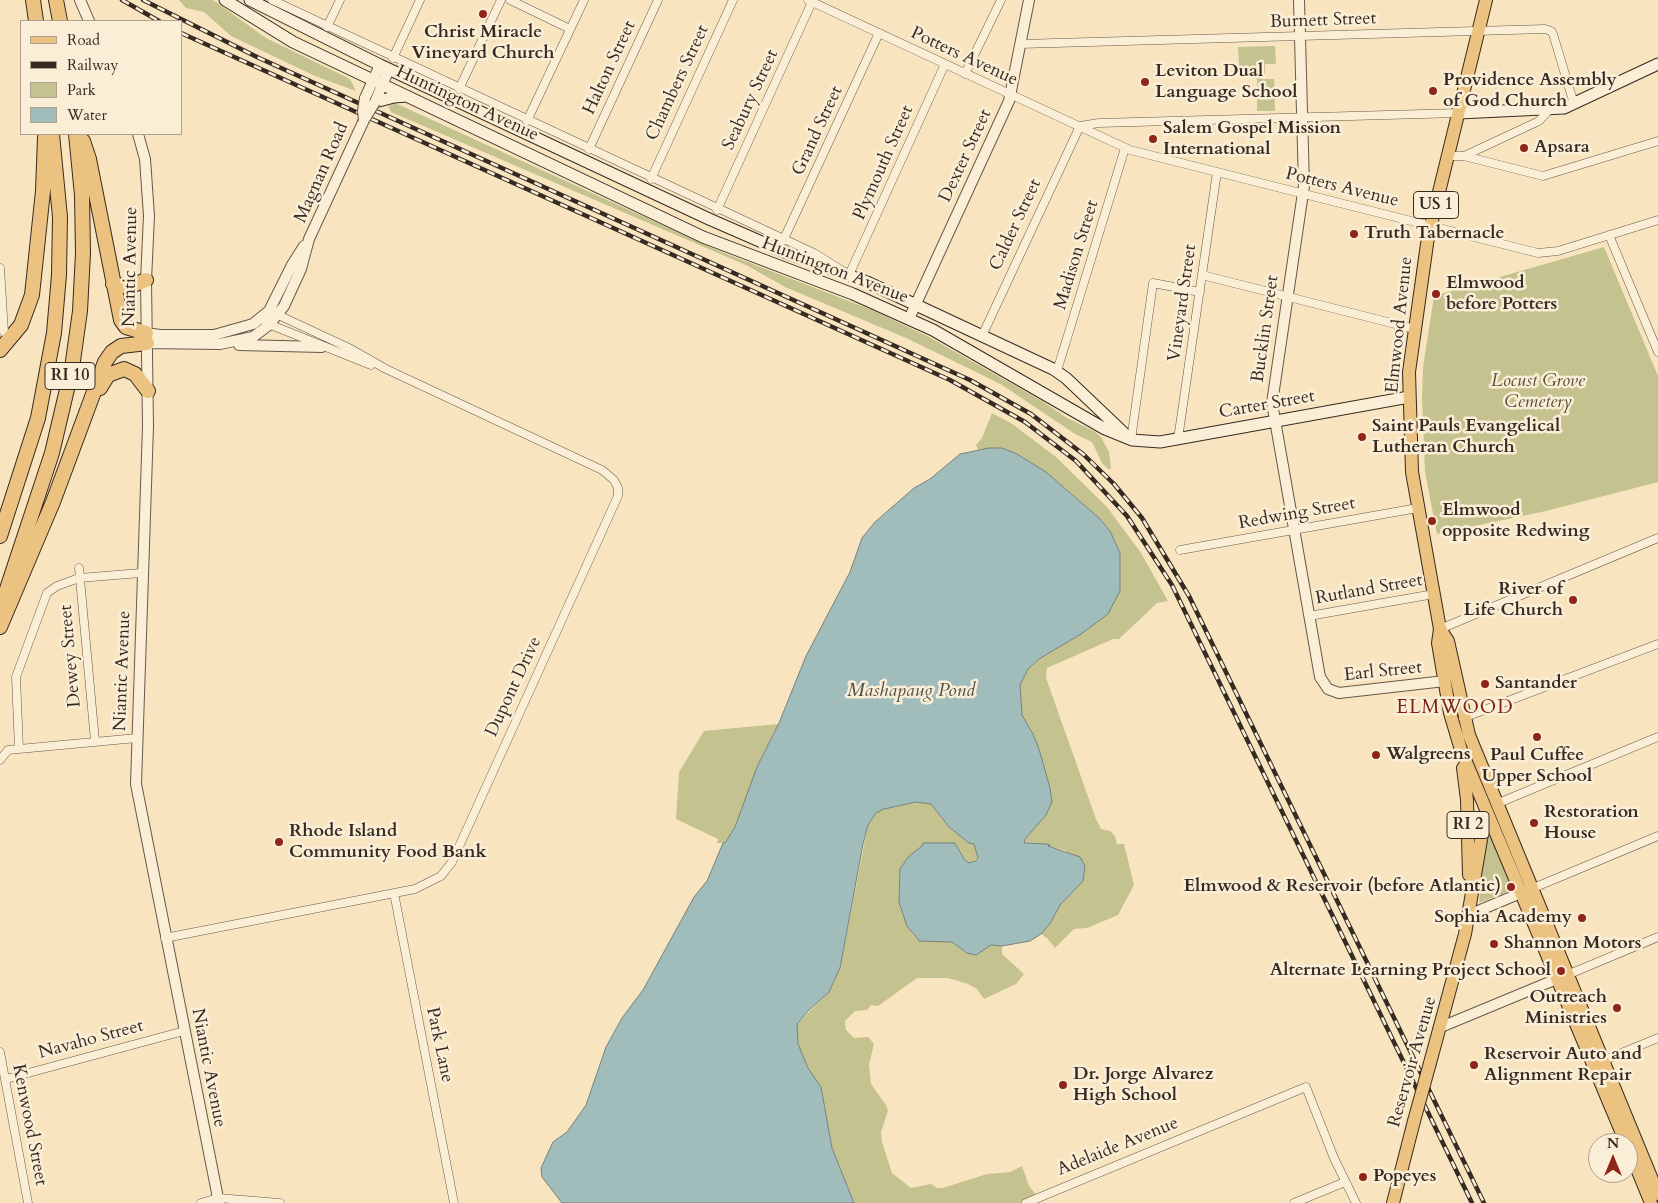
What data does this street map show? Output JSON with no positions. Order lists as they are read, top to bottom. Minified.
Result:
{"streets":{"highway":["RI 10"],"main road":["Huntington Avenue","US 1","Elmwood Avenue","Carter Street","RI 2","Reservoir Avenue"],"street":["Burnett Street","Potters Avenue","Halton Street","Chambers Street","Seabury Street","Grand Street","Dexter Street","Plymouth Street","Magnan Road","Calder Street","Madison Street","Niantic Avenue","Vineyard Street","Bucklin Street","Redwing Street","Rutland Street","Dewey Street","Earl Street","Dupont Drive","Navaho Street","Park Lane","Kenwood Street","Adelaide Avenue"]},"crossings":[["Burnett Street","Dexter Street"],["Burnett Street","Elmwood Avenue"],["Burnett Street","Bucklin Street"],["Potters Avenue","Seabury Street"],["Potters Avenue","Grand Street"],["Potters Avenue","Dexter Street"],["Potters Avenue","Plymouth Street"],["Potters Avenue","Calder Street"],["Potters Avenue","Madison Street"],["Potters Avenue","Vineyard Street"],["Potters Avenue","Elmwood Avenue"],["Potters Avenue","Bucklin Street"],["Halton Street","Huntington Avenue"],["Chambers Street","Huntington Avenue"],["Seabury Street","Huntington Avenue"],["Huntington Avenue","Grand Street"],["Huntington Avenue","Dexter Street"],["Huntington Avenue","Plymouth Street"],["Huntington Avenue","Magnan Road"],["Huntington Avenue","Calder Street"],["Huntington Avenue","Madison Street"],["Huntington Avenue","Carter Street"],["Magnan Road","Niantic Avenue"],["Magnan Road","Dupont Drive"],["Niantic Avenue","Dupont Drive"],["Niantic Avenue","Navaho Street"],["Vineyard Street","Carter Street"],["Elmwood Avenue","Carter Street"],["Elmwood Avenue","Redwing Street"],["Elmwood Avenue","Rutland Street"],["Elmwood Avenue","Earl Street"],["Elmwood Avenue","Reservoir Avenue"],["Bucklin Street","Carter Street"],["Bucklin Street","Redwing Street"],["Bucklin Street","Rutland Street"],["Bucklin Street","Earl Street"],["Dupont Drive","Park Lane"],["Navaho Street","Kenwood Street"]],"districts":["ELMWOOD"],"water":["Mashapaug Pond"],"parks":["Locust Grove Cemetery"],"places":["Christ Miracle Vineyard Church","Leviton Dual Language School","Providence Assembly of God Church","Salem Gospel Mission International","Apsara","Truth Tabernacle","Elmwood before Potters","Saint Pauls Evangelical Lutheran Church","Elmwood opposite Redwing","River of Life Church","Santander","Paul Cuffee Upper School","Walgreens","Restoration House","Rhode Island Community Food Bank","Elmwood & Reservoir (before Atlantic)","Sophia Academy","Shannon Motors","Alternate Learning Project School","Outreach Ministries","Reservoir Auto and Alignment Repair","Dr. Jorge Alvarez High School","Popeyes"],"legend":["Road","Railway","Park","Water"],"north":"top"}
